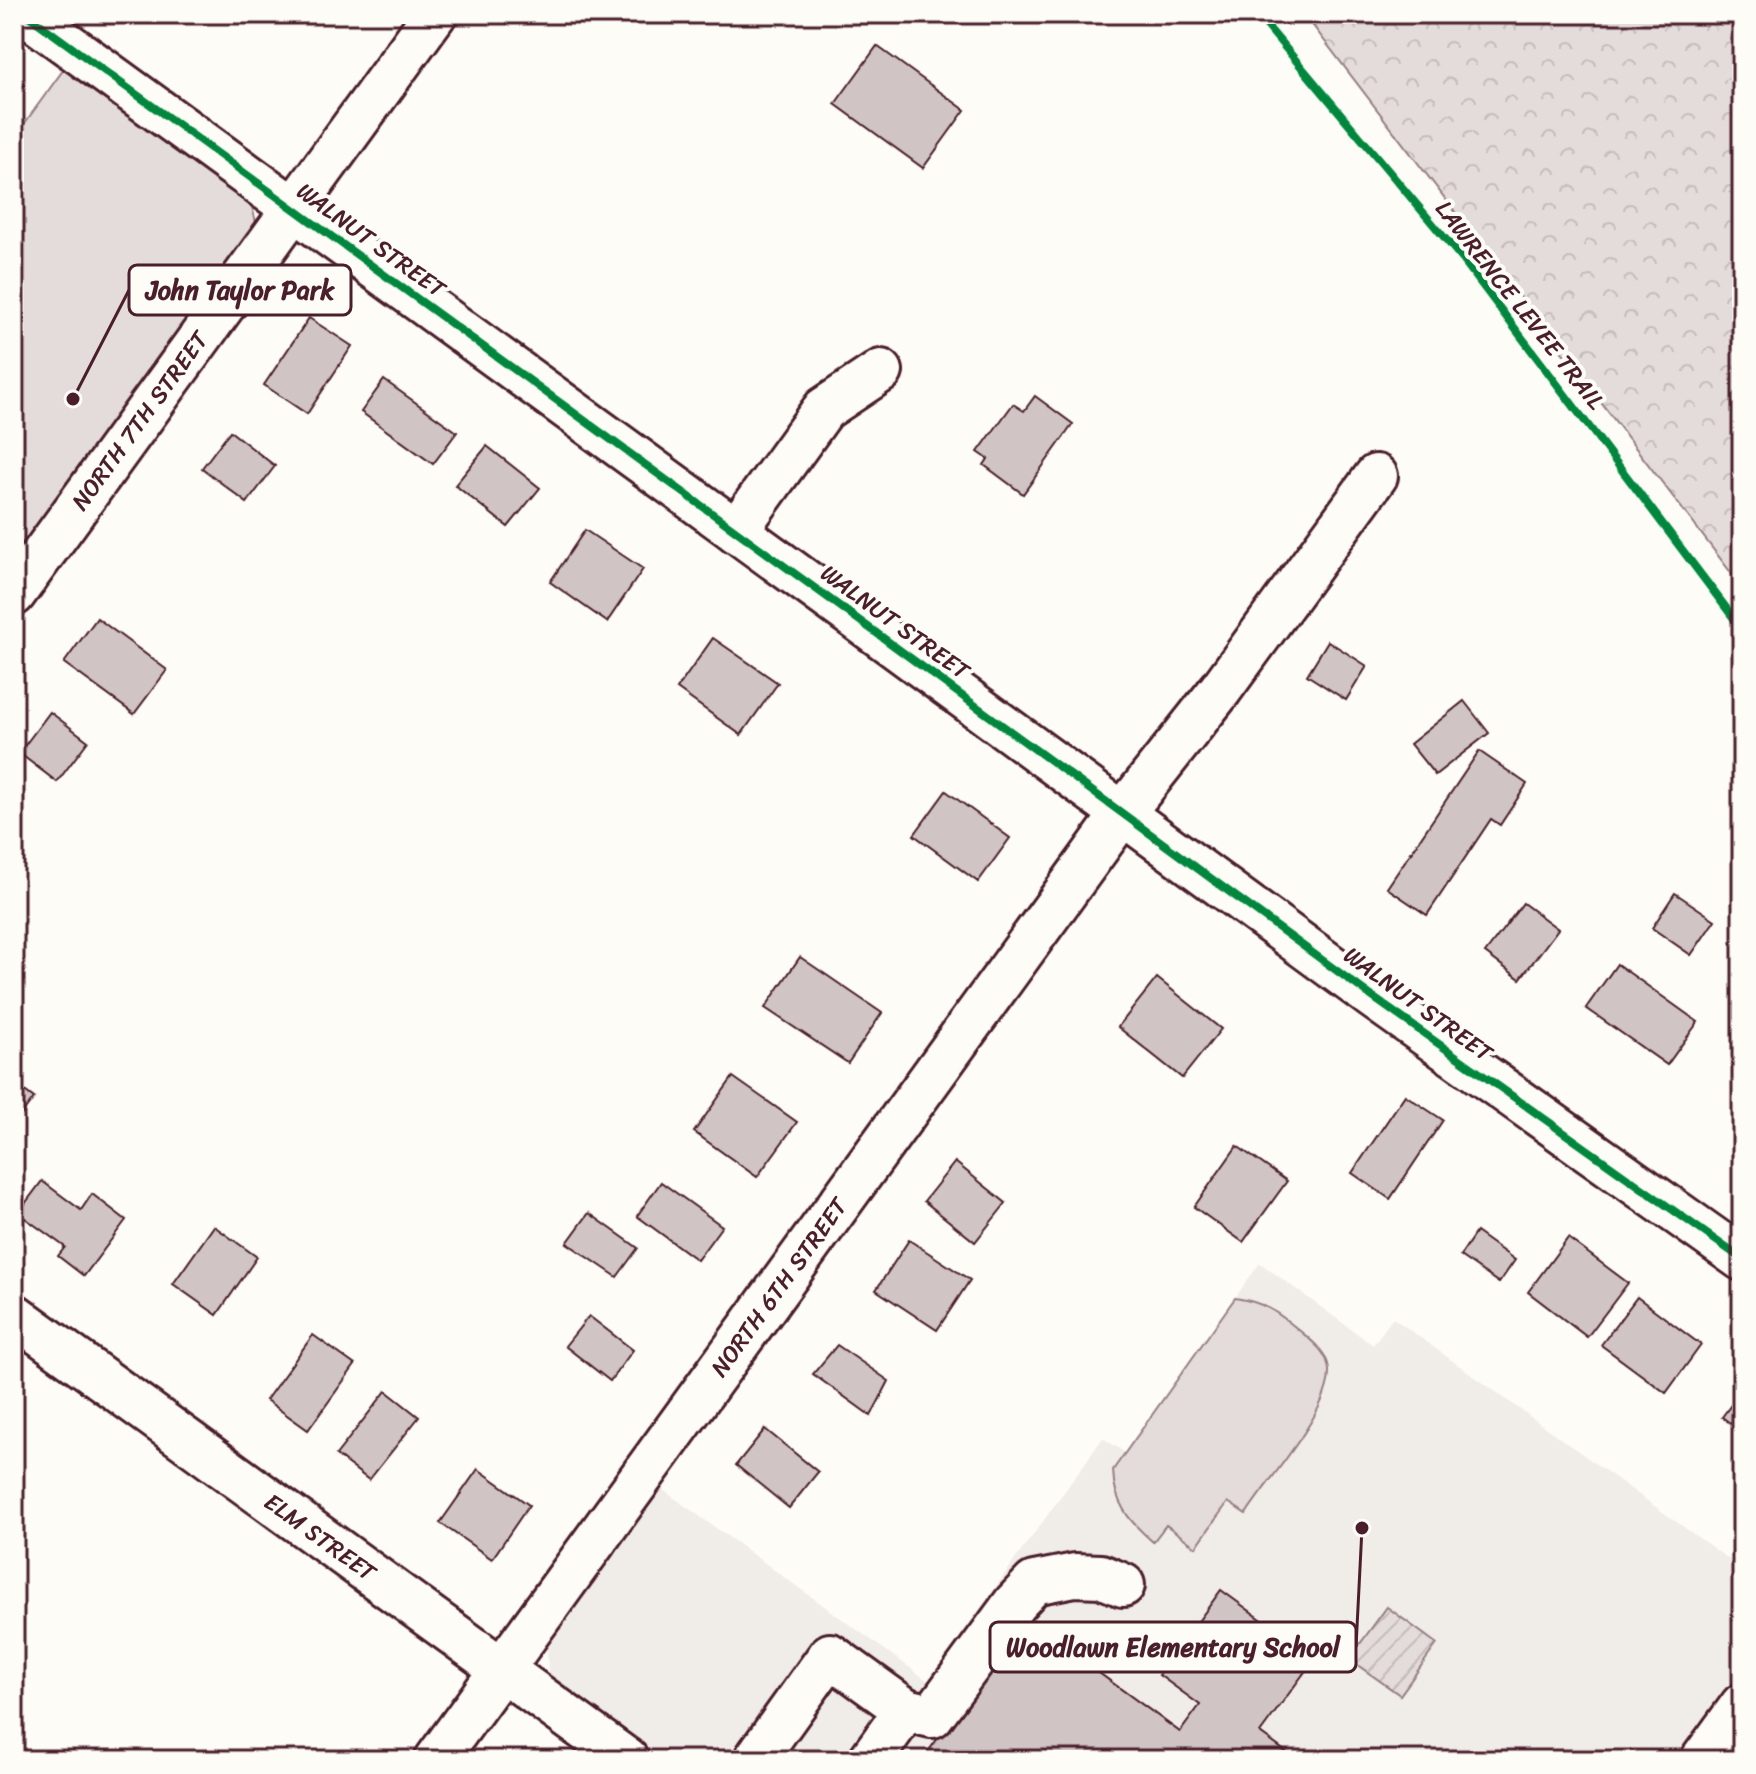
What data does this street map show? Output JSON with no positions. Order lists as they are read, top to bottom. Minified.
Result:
{"streets":{"street":["WALNUT STREET","NORTH 7TH STREET","NORTH 6TH STREET","ELM STREET"],"cycle path":["LAWRENCE LEVEE TRAIL"]},"crossings":[["WALNUT STREET","NORTH 7TH STREET"],["WALNUT STREET","NORTH 6TH STREET"],["NORTH 6TH STREET","ELM STREET"]],"places":["John Taylor Park","Woodlawn Elementary School"]}
